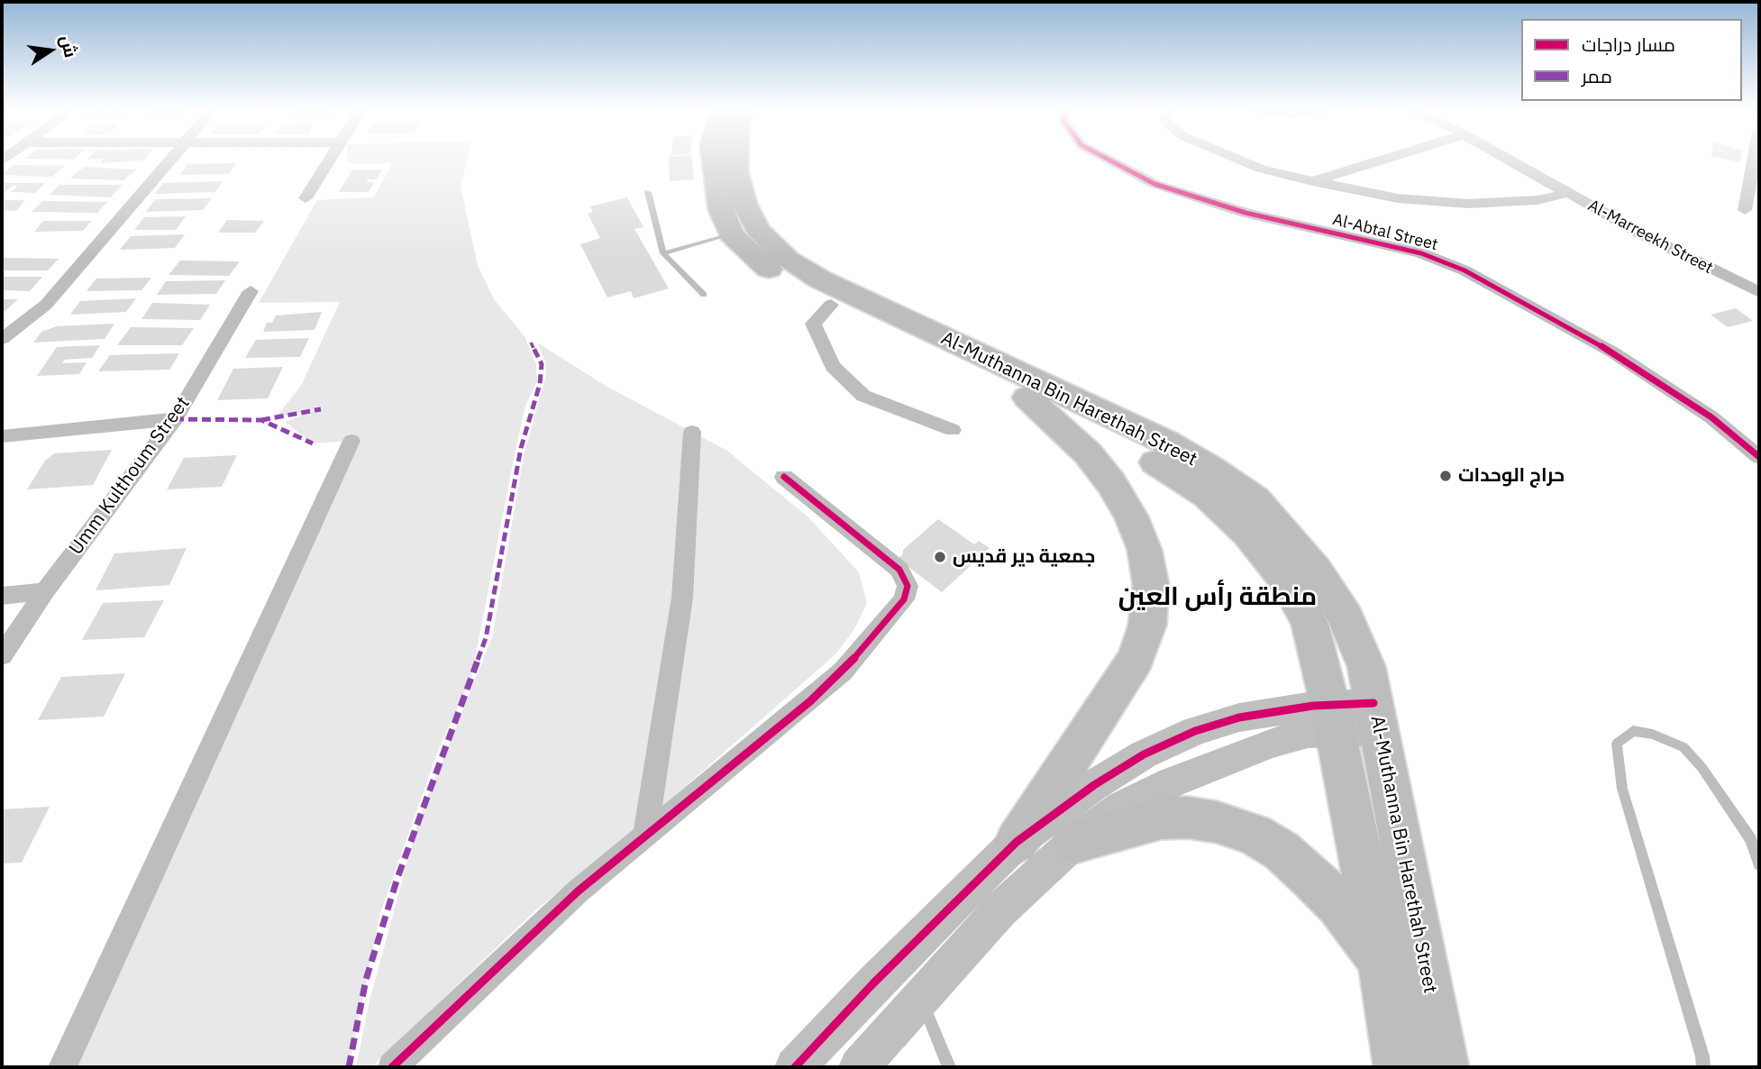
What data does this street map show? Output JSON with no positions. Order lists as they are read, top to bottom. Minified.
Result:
{"streets":{"highway":["Al-Muthanna Bin Harethah Street"],"street":["Al-Abtal Street","Al-Marreekh Street","Umm Kulthoum Street"]},"districts":["منطقة رأس العين"],"places":["حراج الوحدات","جمعية دير قديس"],"legend":["مسار دراجات","ممر"],"north":"right"}
